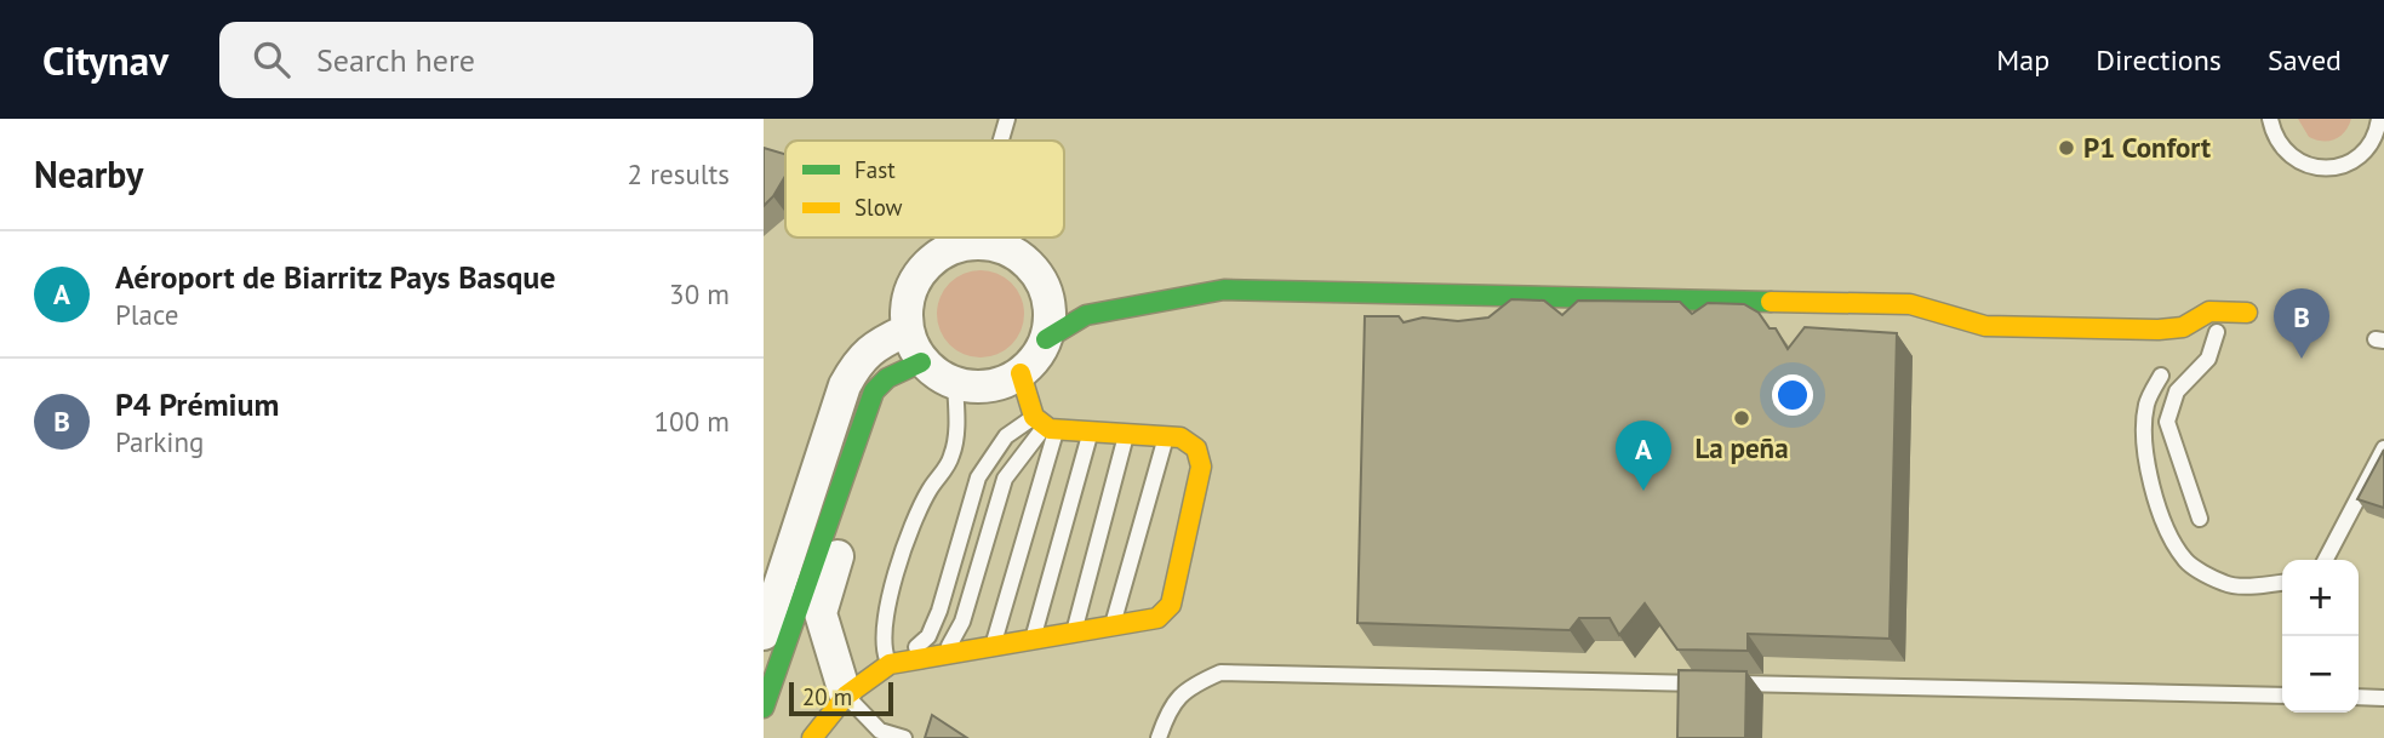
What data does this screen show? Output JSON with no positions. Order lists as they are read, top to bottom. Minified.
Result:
{"places":["P1 Confort","La peña"],"legend":["Fast","Slow"],"scale_bar":"20 m","page":{"header":"Citynav","search":"Search here","nav":["Map","Directions","Saved"],"heading":["Nearby","2 results"],"list":[{"mark":"A","name":"Aéroport de Biarritz Pays Basque","note":"Place","value":"30 m"},{"mark":"B","name":"P4 Prémium","note":"Parking","value":"100 m"}],"pins":["B","A"],"map_buttons":["+","−"],"scale":"20 m"}}
